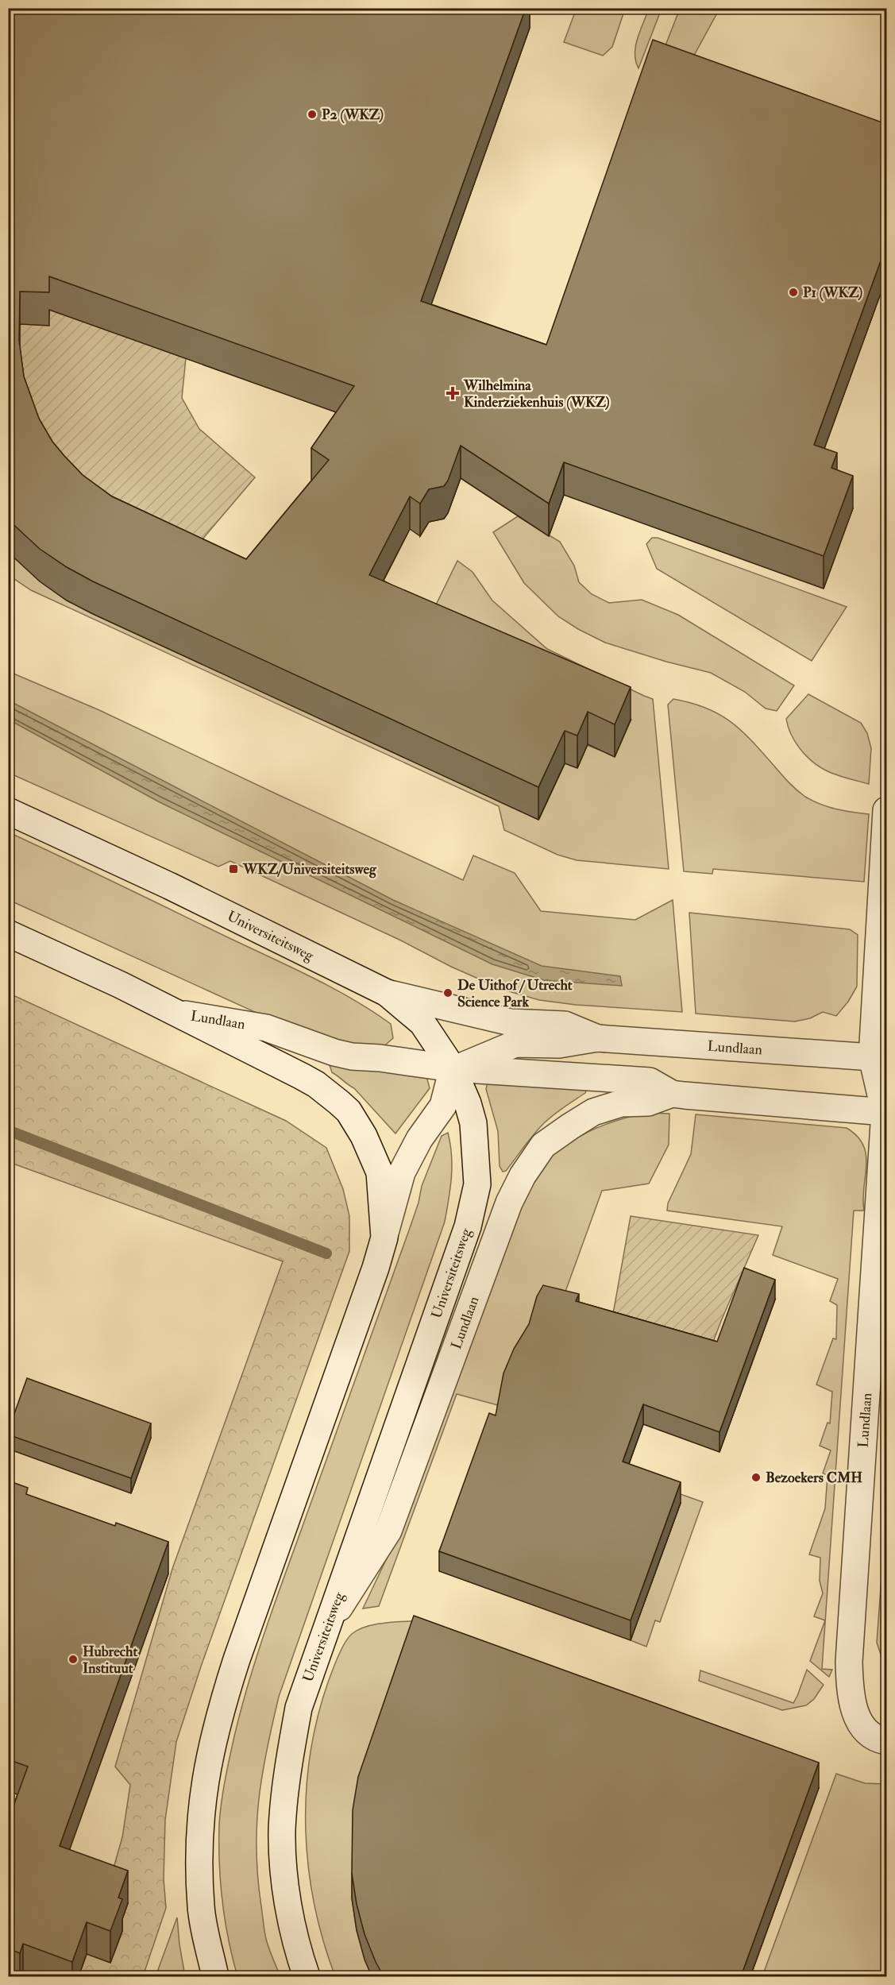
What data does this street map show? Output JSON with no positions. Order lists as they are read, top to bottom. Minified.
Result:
{"streets":{"street":["Universiteitsweg","Lundlaan"]},"crossings":[["Universiteitsweg","Lundlaan"]],"places":{"other":["P2 (WKZ)","P1 (WKZ)","De Uithof / Utrecht Science Park","Bezoekers CMH","Hubrecht Instituut"],"health":["Wilhelmina Kinderziekenhuis (WKZ)"],"transit":["WKZ/Universiteitsweg"]}}
